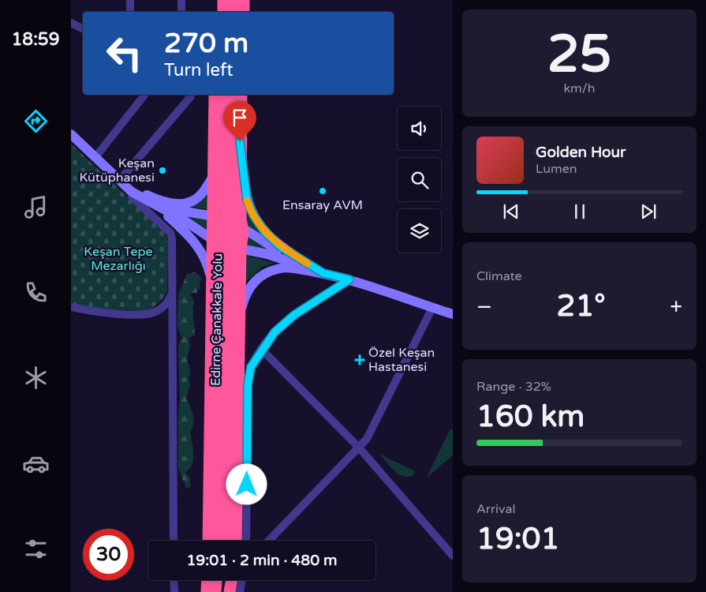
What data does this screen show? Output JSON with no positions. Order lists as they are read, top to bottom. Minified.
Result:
{"streets":{"highway":["Edirne Çanakkale Yolu"]},"parks":["Keşan Tepe Mezarlığı"],"places":{"other":["Keşan Kütüphanesi","Ensaray AVM"],"health":["Özel Keşan Hastanesi"]},"page":{"tabs":"18:59","tile":[["25","km/h"],"Climate",["Range · 32%","160 km"],["Arrival","19:01"]],"turn":["270 m","Turn left"],"song":["Golden Hour","Lumen"],"heat":["−","21°","+"],"limit":"30","trip":"19:01 · 2 min · 480 m"}}
